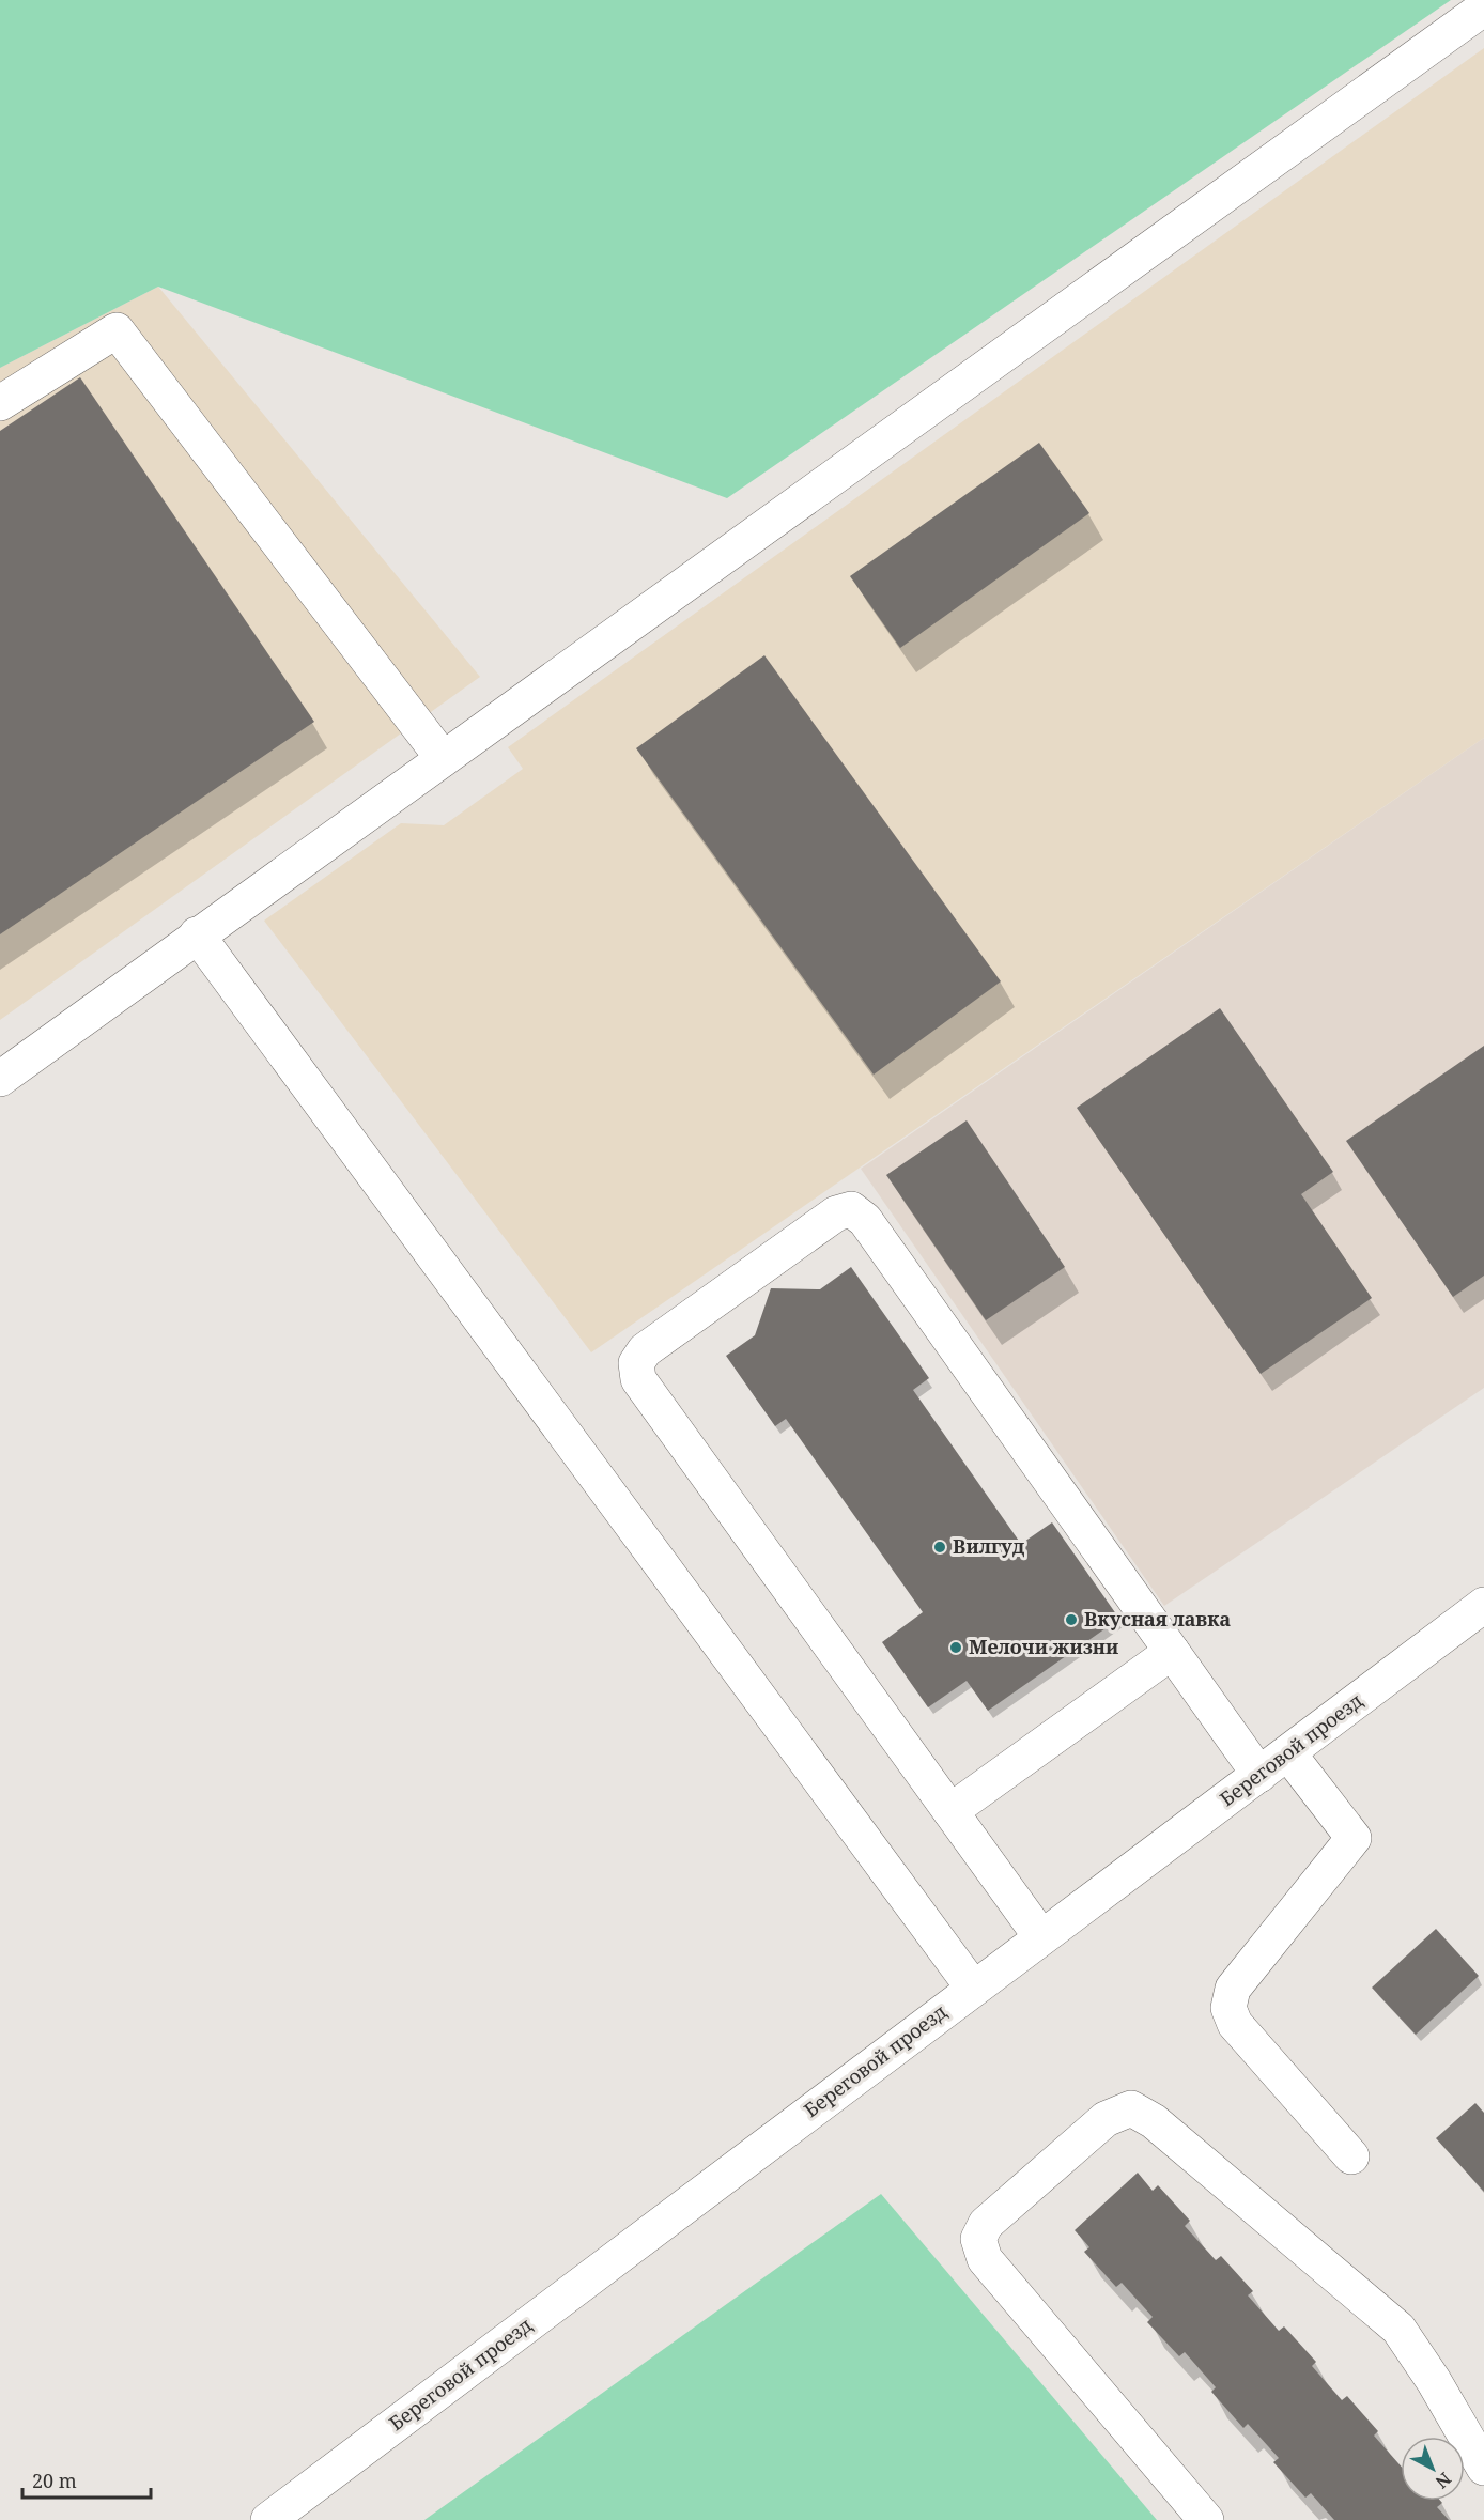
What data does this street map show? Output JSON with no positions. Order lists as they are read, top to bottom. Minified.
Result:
{"streets":{"street":["Береговой проезд"]},"places":["Вилгуд","Вкусная лавка","Мелочи жизни"],"scale_bar":"20 m","north":"bottom right"}
